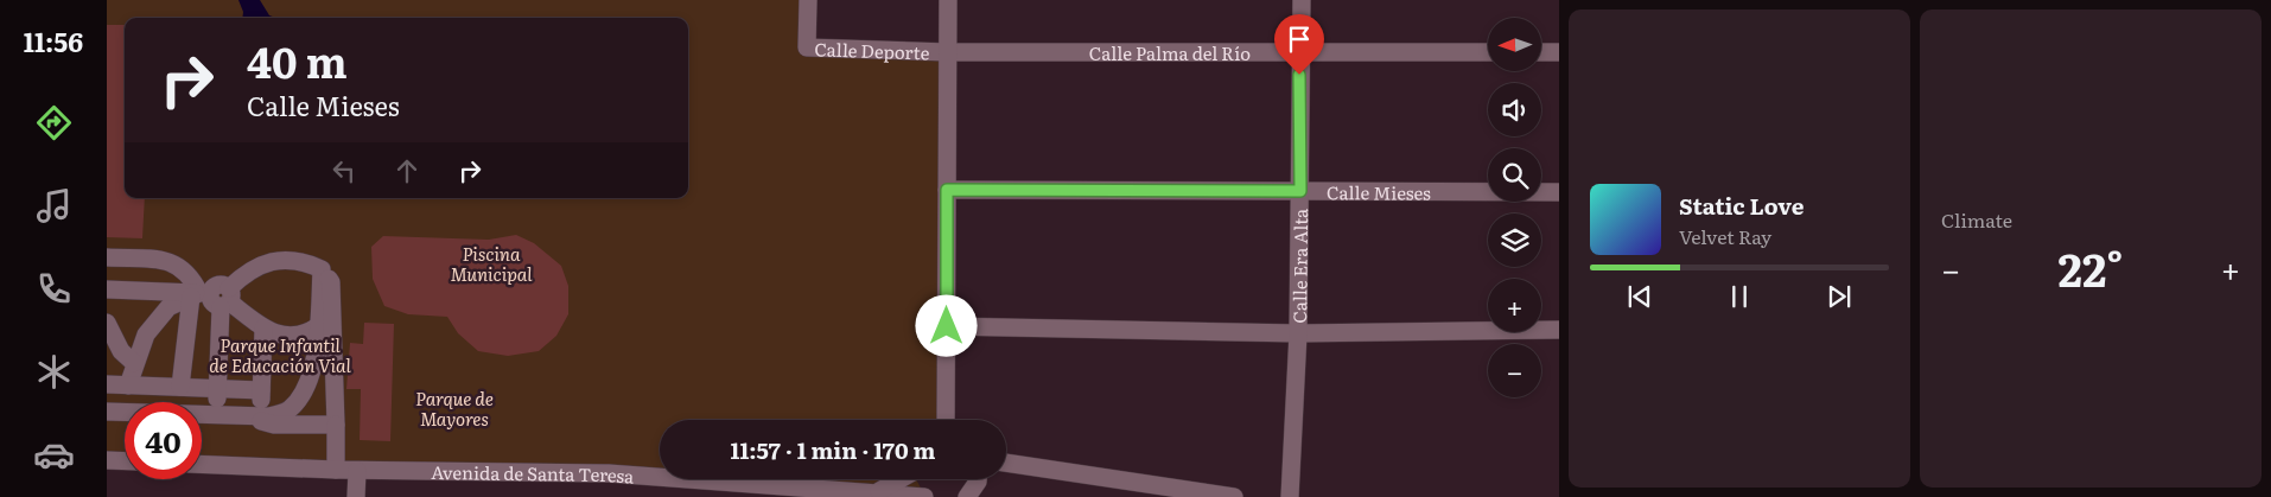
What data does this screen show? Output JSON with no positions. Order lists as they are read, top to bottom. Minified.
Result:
{"streets":{"street":["Calle Deporte","Calle Palma del Río","Calle Mieses","Calle Era Alta","Avenida de Santa Teresa"]},"crossings":[["Calle Deporte","Calle Palma del Río"],["Calle Palma del Río","Calle Era Alta"],["Calle Mieses","Calle Era Alta"]],"parks":["Piscina Municipal","Parque Infantil de Educación Vial","Parque de Mayores"],"north":"left","page":{"tabs":"11:56","tile":"Climate","map_buttons":["+","−"],"turn":["40 m","Calle Mieses"],"song":["Static Love","Velvet Ray"],"heat":["−","22°","+"],"limit":"40","trip":"11:57 · 1 min · 170 m"}}
